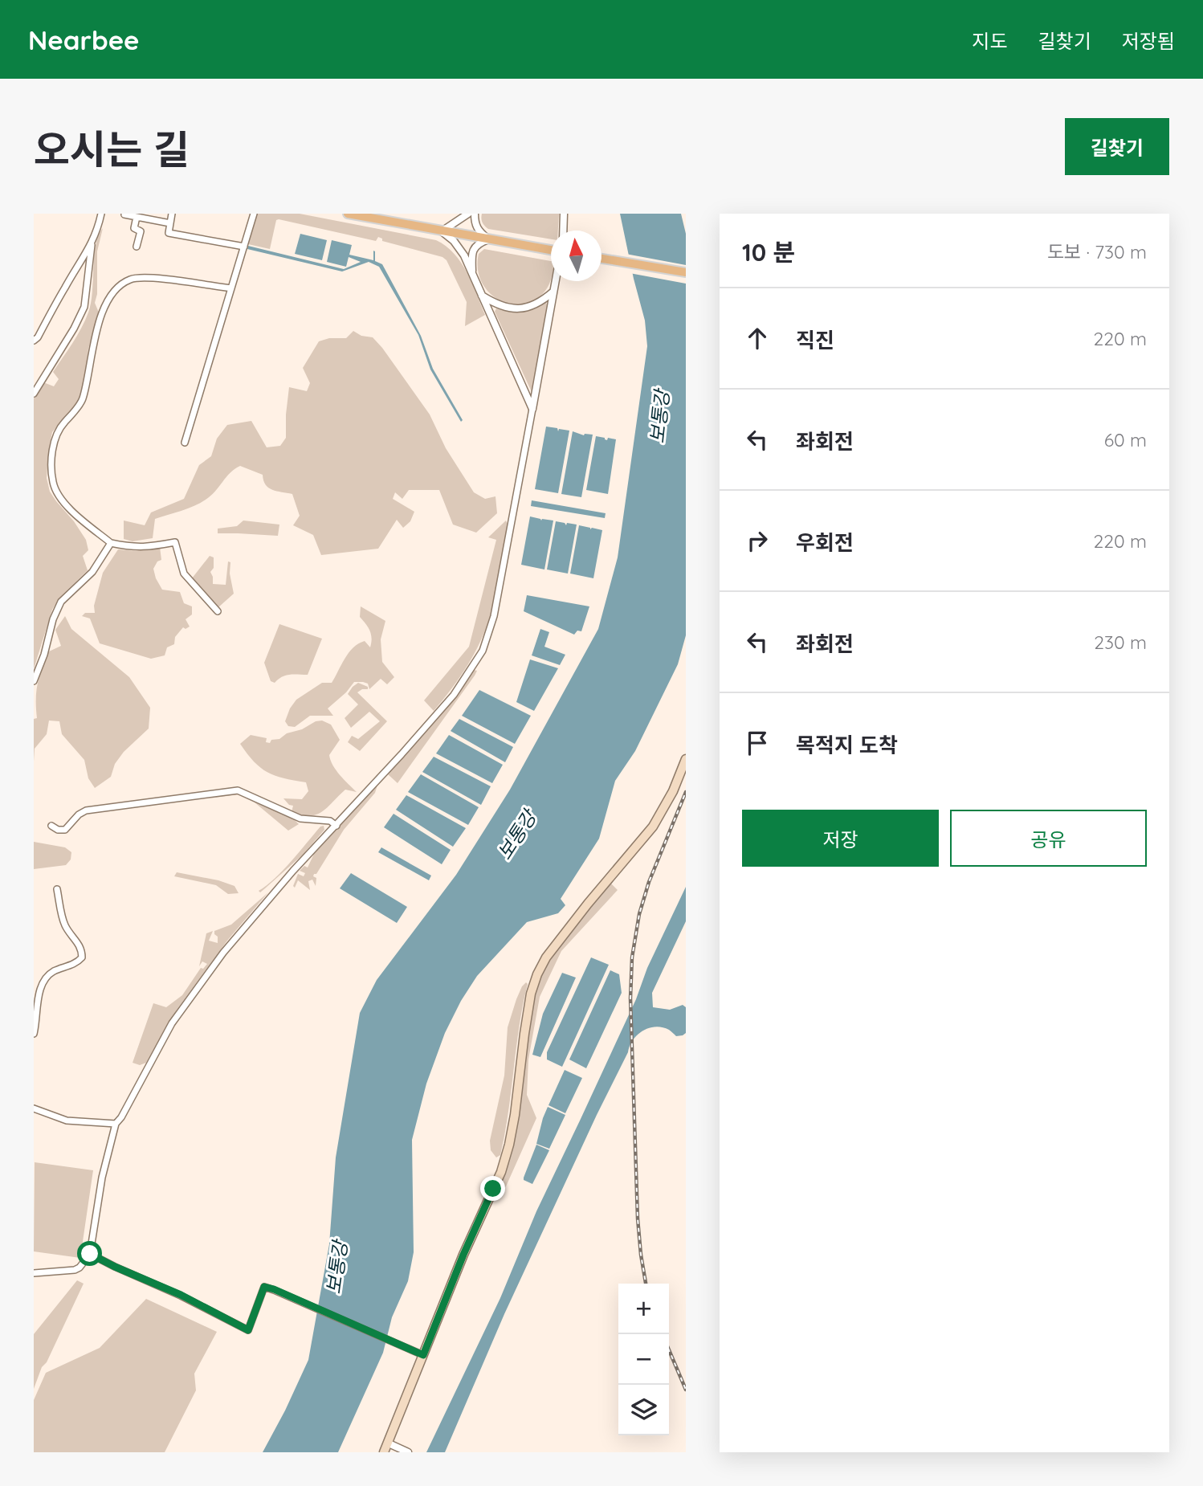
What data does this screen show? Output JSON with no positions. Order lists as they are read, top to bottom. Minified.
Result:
{"water":["보통강"],"north":"top","page":{"header":"Nearbee","nav":["지도","길찾기","저장됨"],"title":"오시는 길","buttons":["길찾기",["저장","공유"]],"heading":["10 분","도보 · 730 m"],"list":[["직진","220 m"],["좌회전","60 m"],["우회전","220 m"],["좌회전","230 m"],"목적지 도착"],"map_buttons":["+","−"]}}
